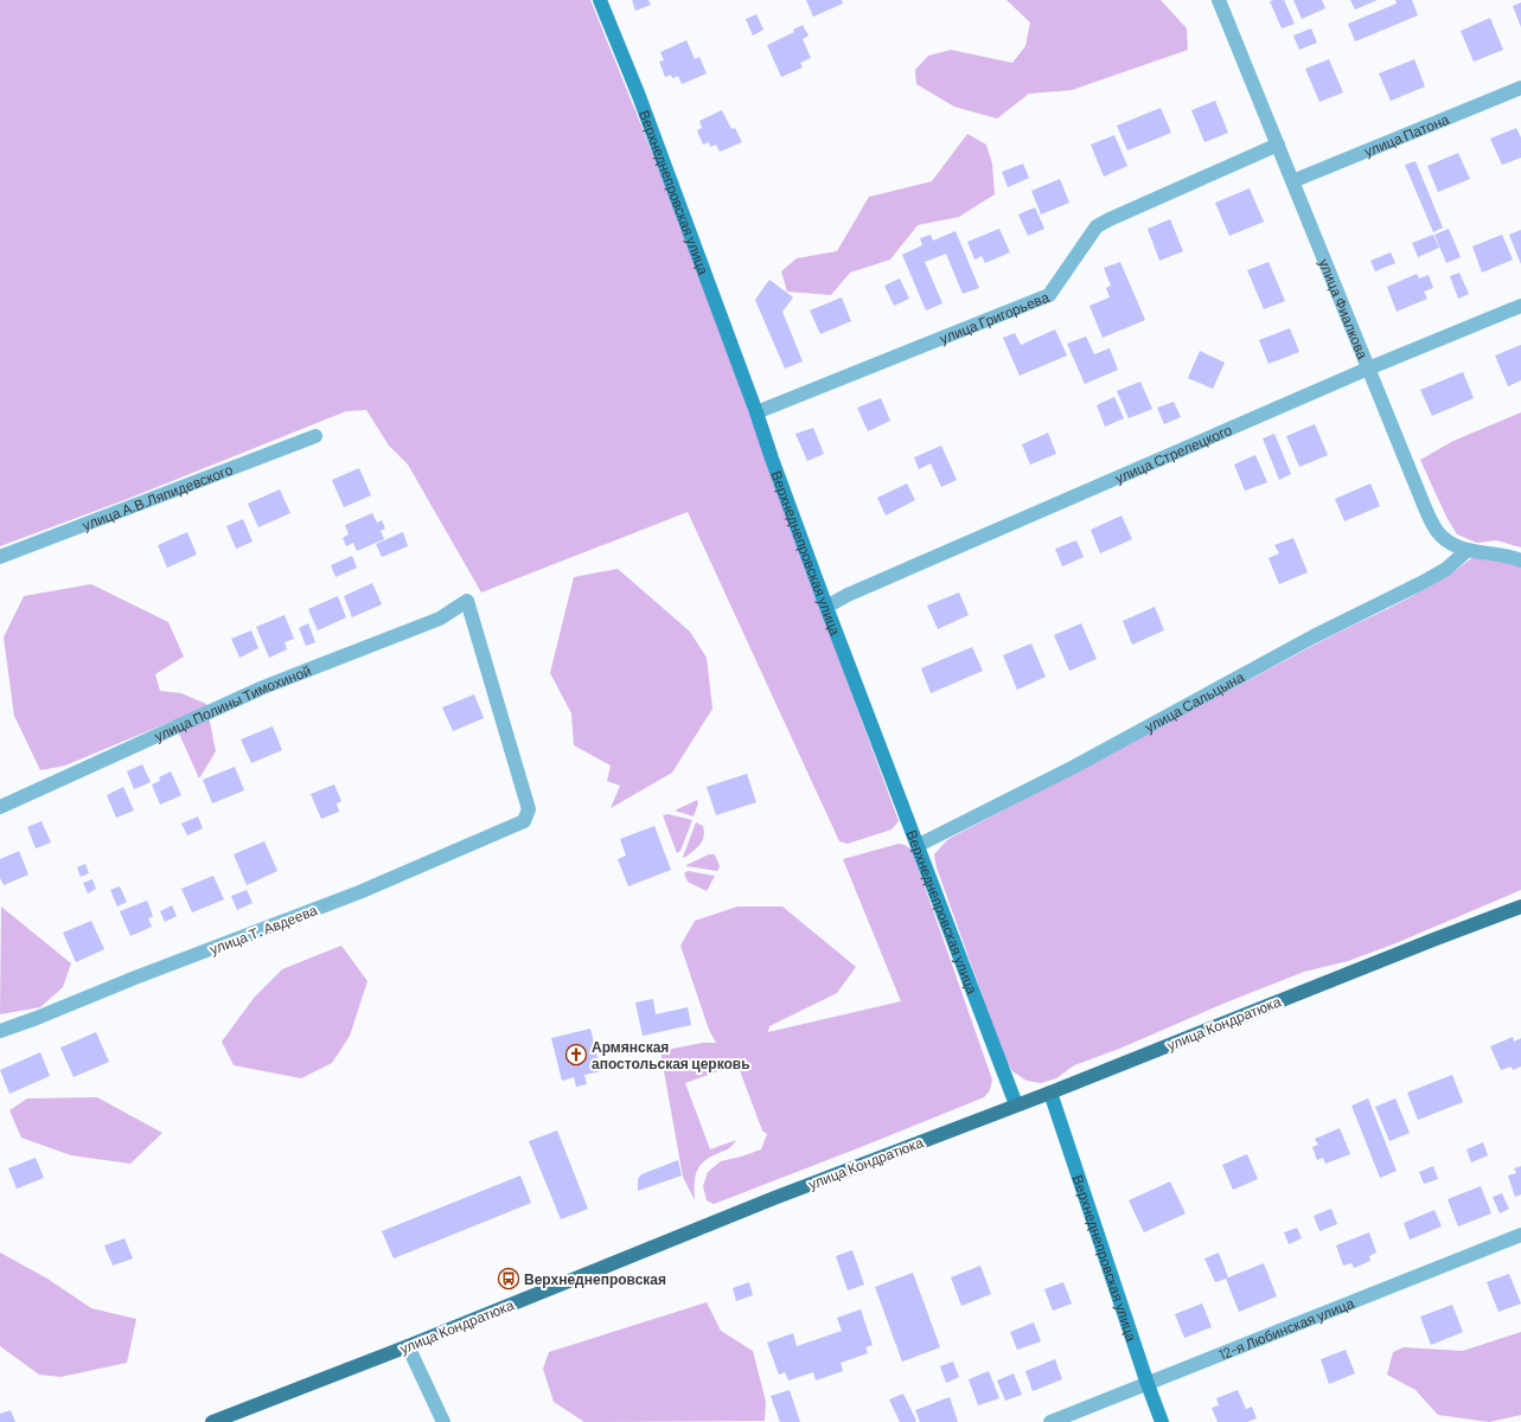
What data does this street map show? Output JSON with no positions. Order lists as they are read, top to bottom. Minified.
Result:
{"streets":{"main road":["улица Кондратюка"],"street":["улица Патона","Верхнеднепровская улица","улица Фиалкова","улица Григорьева","улица Стрелецкого","улица А.В.Ляпидевского","улица Сальцына","улица Полины Тимохиной","улица Т. Авдеева","12-я Любинская улица"]},"crossings":[["улица Патона","улица Фиалкова"],["Верхнеднепровская улица","улица Григорьева"],["Верхнеднепровская улица","улица Стрелецкого"],["Верхнеднепровская улица","улица Сальцына"],["Верхнеднепровская улица","улица Кондратюка"],["Верхнеднепровская улица","12-я Любинская улица"],["улица Фиалкова","улица Григорьева"],["улица Фиалкова","улица Стрелецкого"],["улица Фиалкова","улица Сальцына"],["улица Полины Тимохиной","улица Т. Авдеева"]],"places":{"church":["Армянская апостольская церковь"],"bus stop":["Верхнеднепровская"]}}
